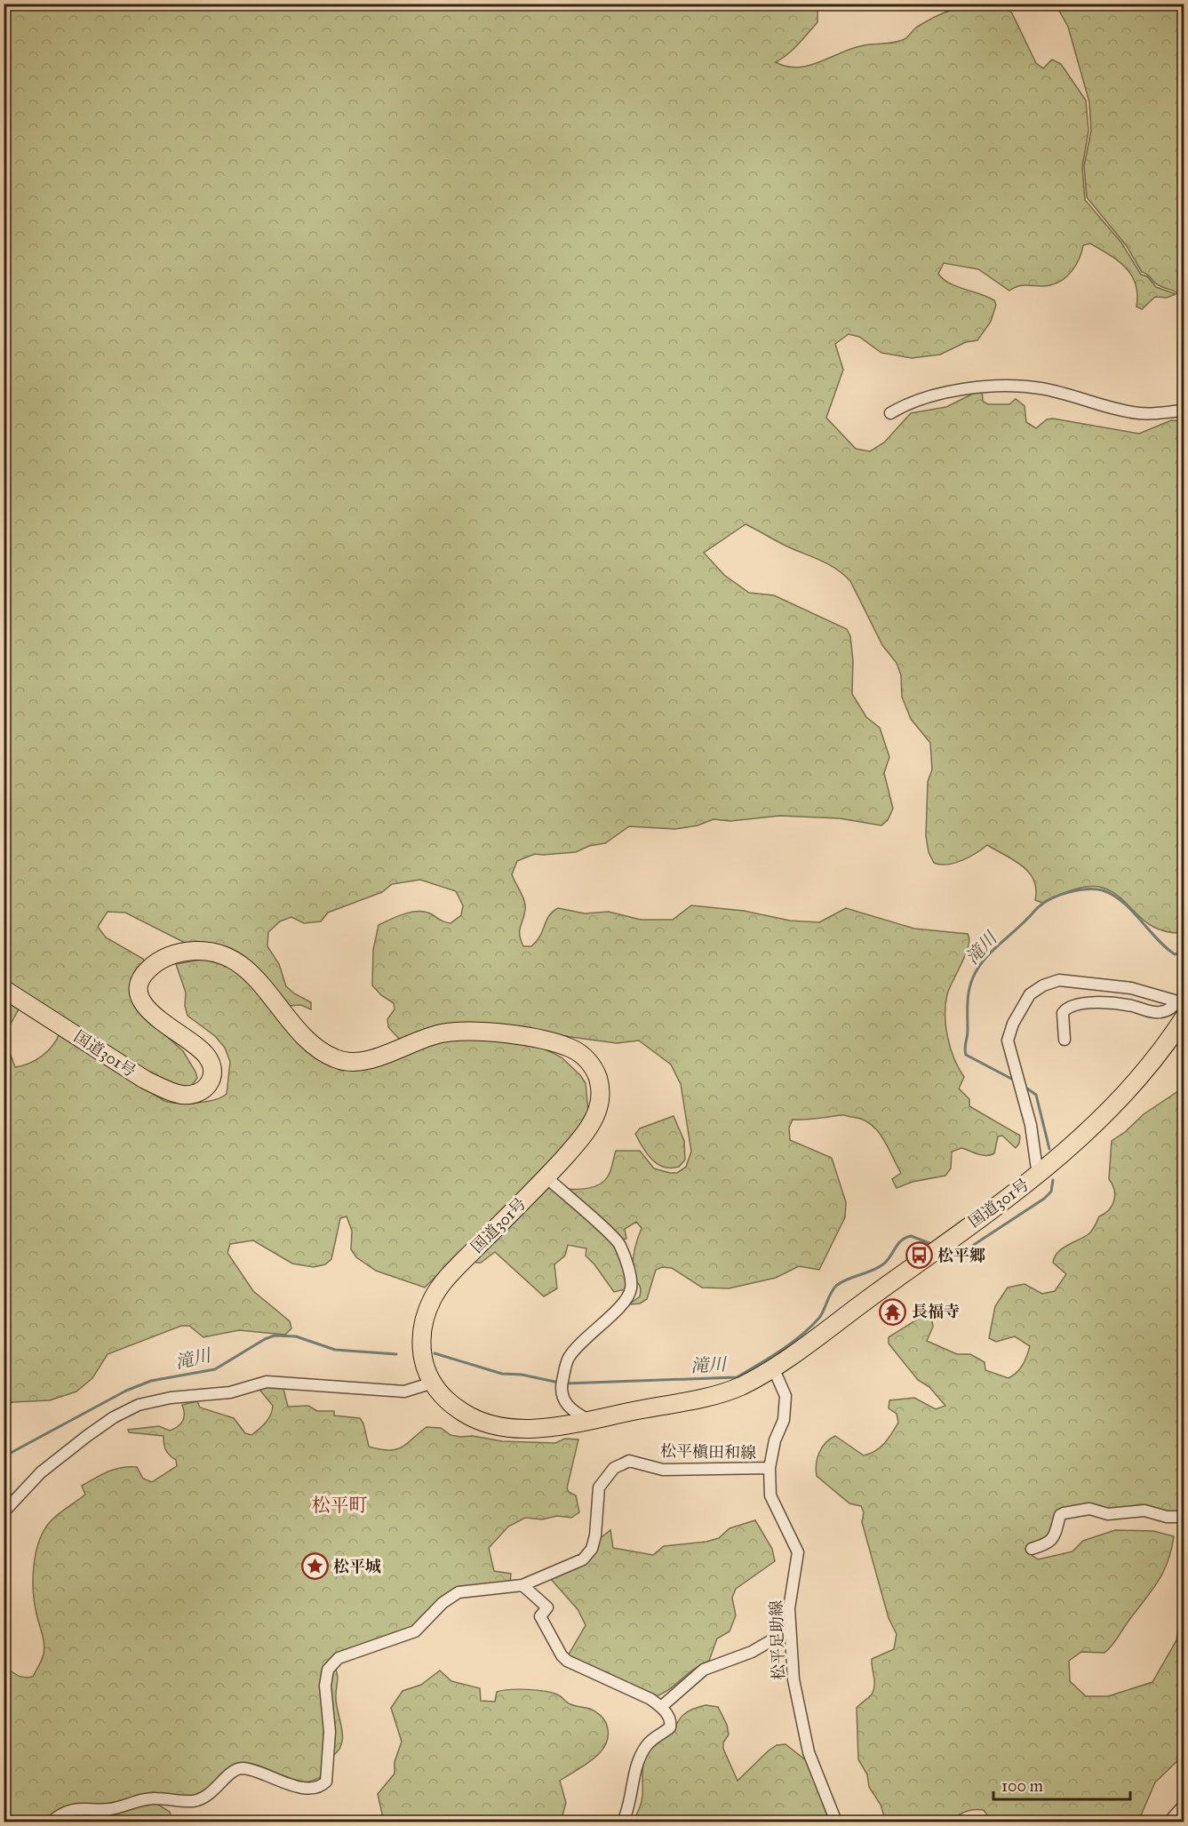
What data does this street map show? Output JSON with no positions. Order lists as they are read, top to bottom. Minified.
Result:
{"streets":{"highway":["国道301号"],"street":["松平槇田和線","松平足助線"]},"crossings":[["国道301号","松平足助線"],["松平槇田和線","松平足助線"]],"districts":["松平町"],"water":["滝川"],"places":{"bus stop":["松平郷"],"temple":["長福寺"],"place":["松平城"]},"scale_bar":"100 m"}
